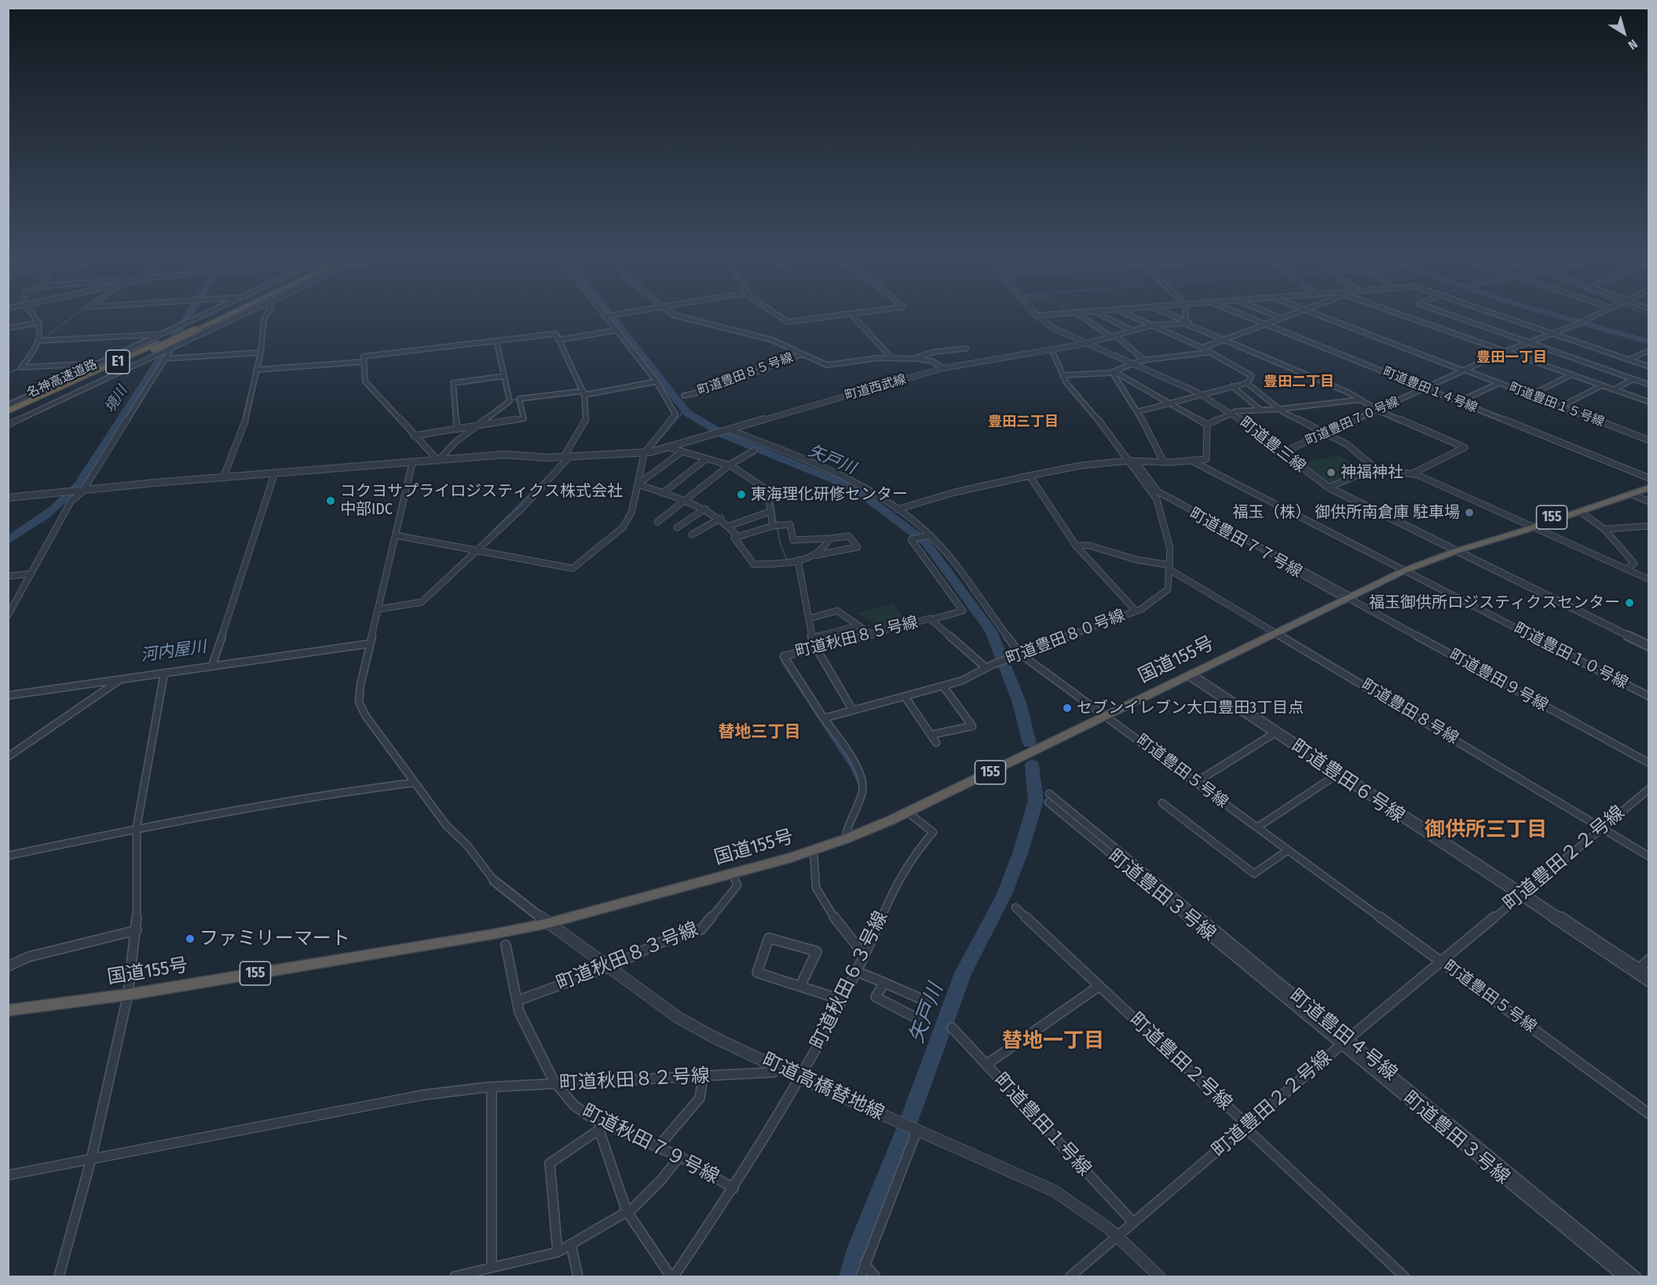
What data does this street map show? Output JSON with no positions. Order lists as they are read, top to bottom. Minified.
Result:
{"streets":{"highway":["E1","名神高速道路","155","国道155号"],"street":["町道豊田８５号線","町道西武線","町道豊田１４号線","町道豊田１５号線","町道豊田７０号線","町道豊三線","町道豊田７７号線","町道秋田８５号線","町道豊田８０号線","町道豊田１０号線","町道豊田９号線","町道豊田８号線","町道豊田５号線","町道豊田６号線","町道豊田２２号線","町道豊田３号線","町道秋田８３号線","町道秋田６３号線","町道豊田４号線","町道豊田２号線","町道秋田８２号線","町道高橋替地線","町道豊田１号線","町道秋田７９号線"]},"crossings":[["町道豊田８５号線","町道西武線"],["町道西武線","町道豊三線"],["町道西武線","町道豊田８０号線"],["町道西武線","町道豊田５号線"],["町道豊田１４号線","町道豊田７０号線"],["町道豊田１５号線","町道豊田７０号線"],["町道豊田７０号線","町道豊三線"],["町道豊三線","国道155号"],["町道豊田７７号線","町道豊田８０号線"],["町道秋田８５号線","町道豊田８０号線"],["町道豊田８０号線","町道豊田８号線"],["町道豊田８０号線","町道豊田５号線"],["町道豊田１０号線","国道155号"],["国道155号","町道豊田９号線"],["国道155号","町道豊田８号線"],["国道155号","町道豊田５号線"],["国道155号","町道豊田６号線"],["国道155号","町道秋田８３号線"],["国道155号","町道秋田６３号線"],["国道155号","町道高橋替地線"],["町道豊田８号線","町道豊田２２号線"],["町道豊田５号線","町道豊田２２号線"],["町道豊田６号線","町道豊田２２号線"],["町道豊田２２号線","町道豊田３号線"],["町道豊田２２号線","町道豊田４号線"],["町道豊田２２号線","町道豊田２号線"],["町道豊田２２号線","町道高橋替地線"],["町道豊田２２号線","町道豊田１号線"],["町道豊田３号線","町道豊田４号線"],["町道秋田８３号線","町道高橋替地線"],["町道秋田８３号線","町道秋田７９号線"],["町道秋田６３号線","町道高橋替地線"],["町道秋田６３号線","町道秋田７９号線"],["町道秋田８２号線","町道高橋替地線"],["町道秋田８２号線","町道秋田７９号線"]],"districts":["豊田一丁目","豊田二丁目","豊田三丁目","替地三丁目","御供所三丁目","替地一丁目"],"water":["境川","矢戸川","河内屋川"],"places":["神福神社","東海理化研修センター","コクヨサプライロジスティクス株式会社 中部IDC","福玉（株） 御供所南倉庫 駐車場","福玉御供所ロジスティクスセンター","セブンイレブン大口豊田3丁目点","ファミリーマート"],"north":"bottom right"}
